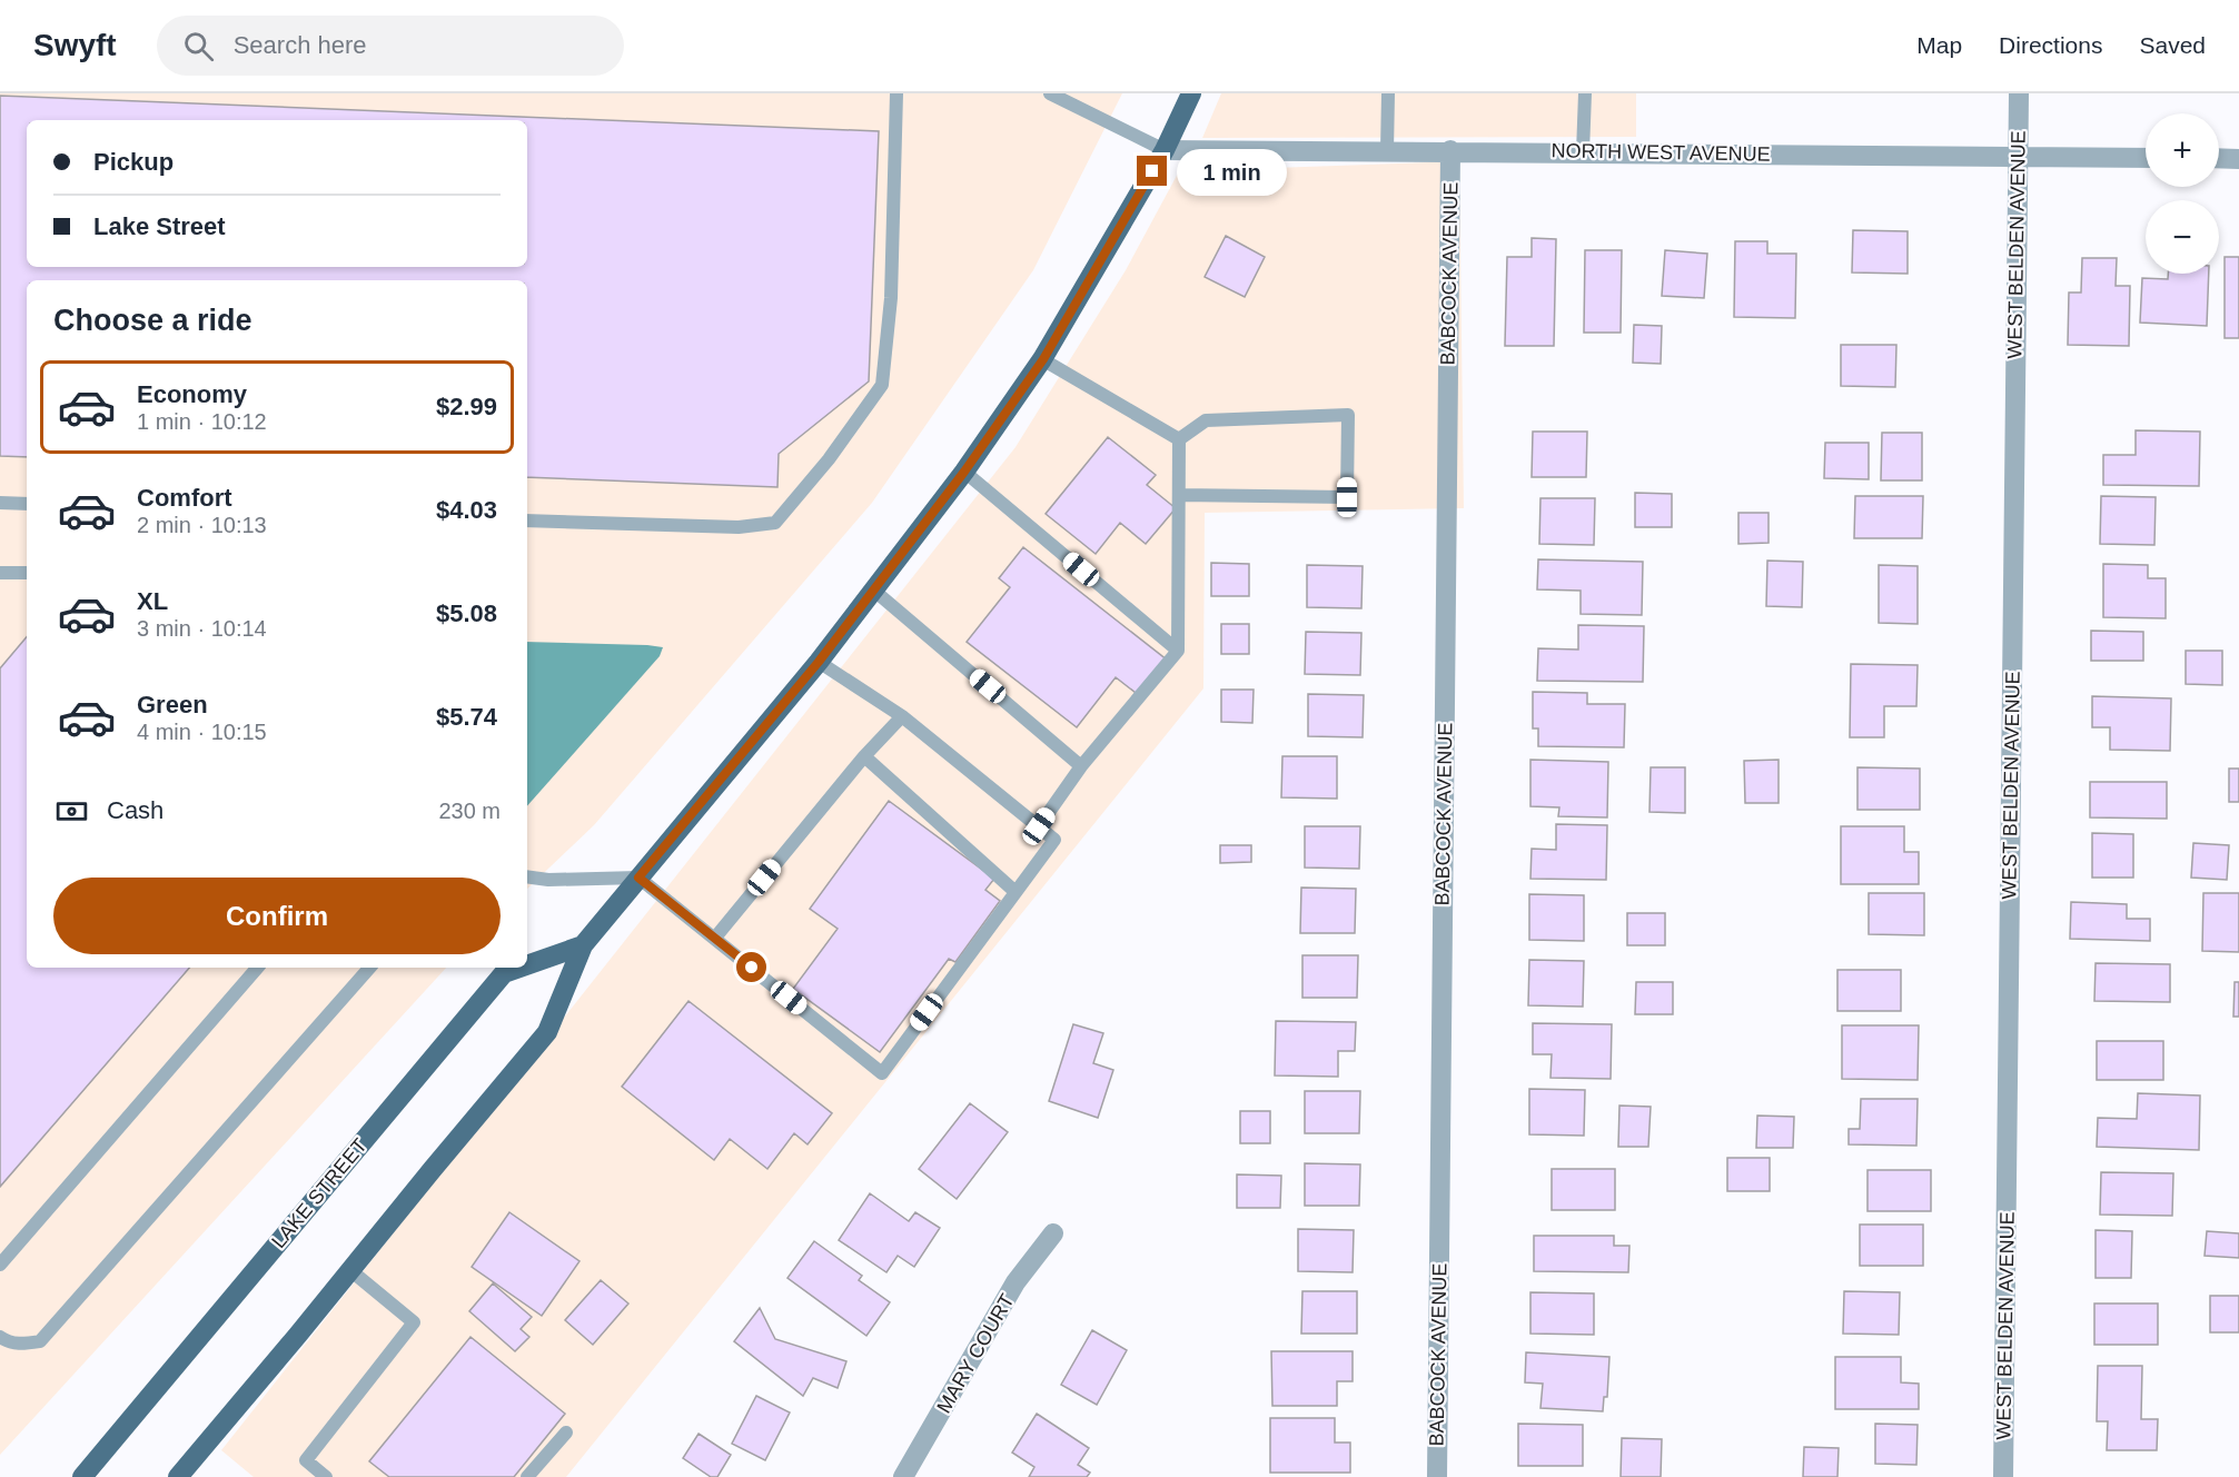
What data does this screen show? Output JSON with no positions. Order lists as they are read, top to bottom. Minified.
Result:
{"streets":{"main road":["LAKE STREET"],"street":["NORTH WEST AVENUE","WEST BELDEN AVENUE","BABCOCK AVENUE","MARY COURT"]},"crossings":[["NORTH WEST AVENUE","WEST BELDEN AVENUE"],["NORTH WEST AVENUE","BABCOCK AVENUE"]],"page":{"header":"Swyft","search":"Search here","nav":["Map","Directions","Saved"],"map_buttons":["+","−"],"banner":["Pickup","Lake Street"],"bubble":"1 min","heading":"Choose a ride","list":[{"name":"Economy","note":"1 min · 10:12","value":"$2.99"},{"name":"Comfort","note":"2 min · 10:13","value":"$4.03"},{"name":"XL","note":"3 min · 10:14","value":"$5.08"},{"name":"Green","note":"4 min · 10:15","value":"$5.74"}],"pay":["Cash","230 m"],"buttons":"Confirm"}}
